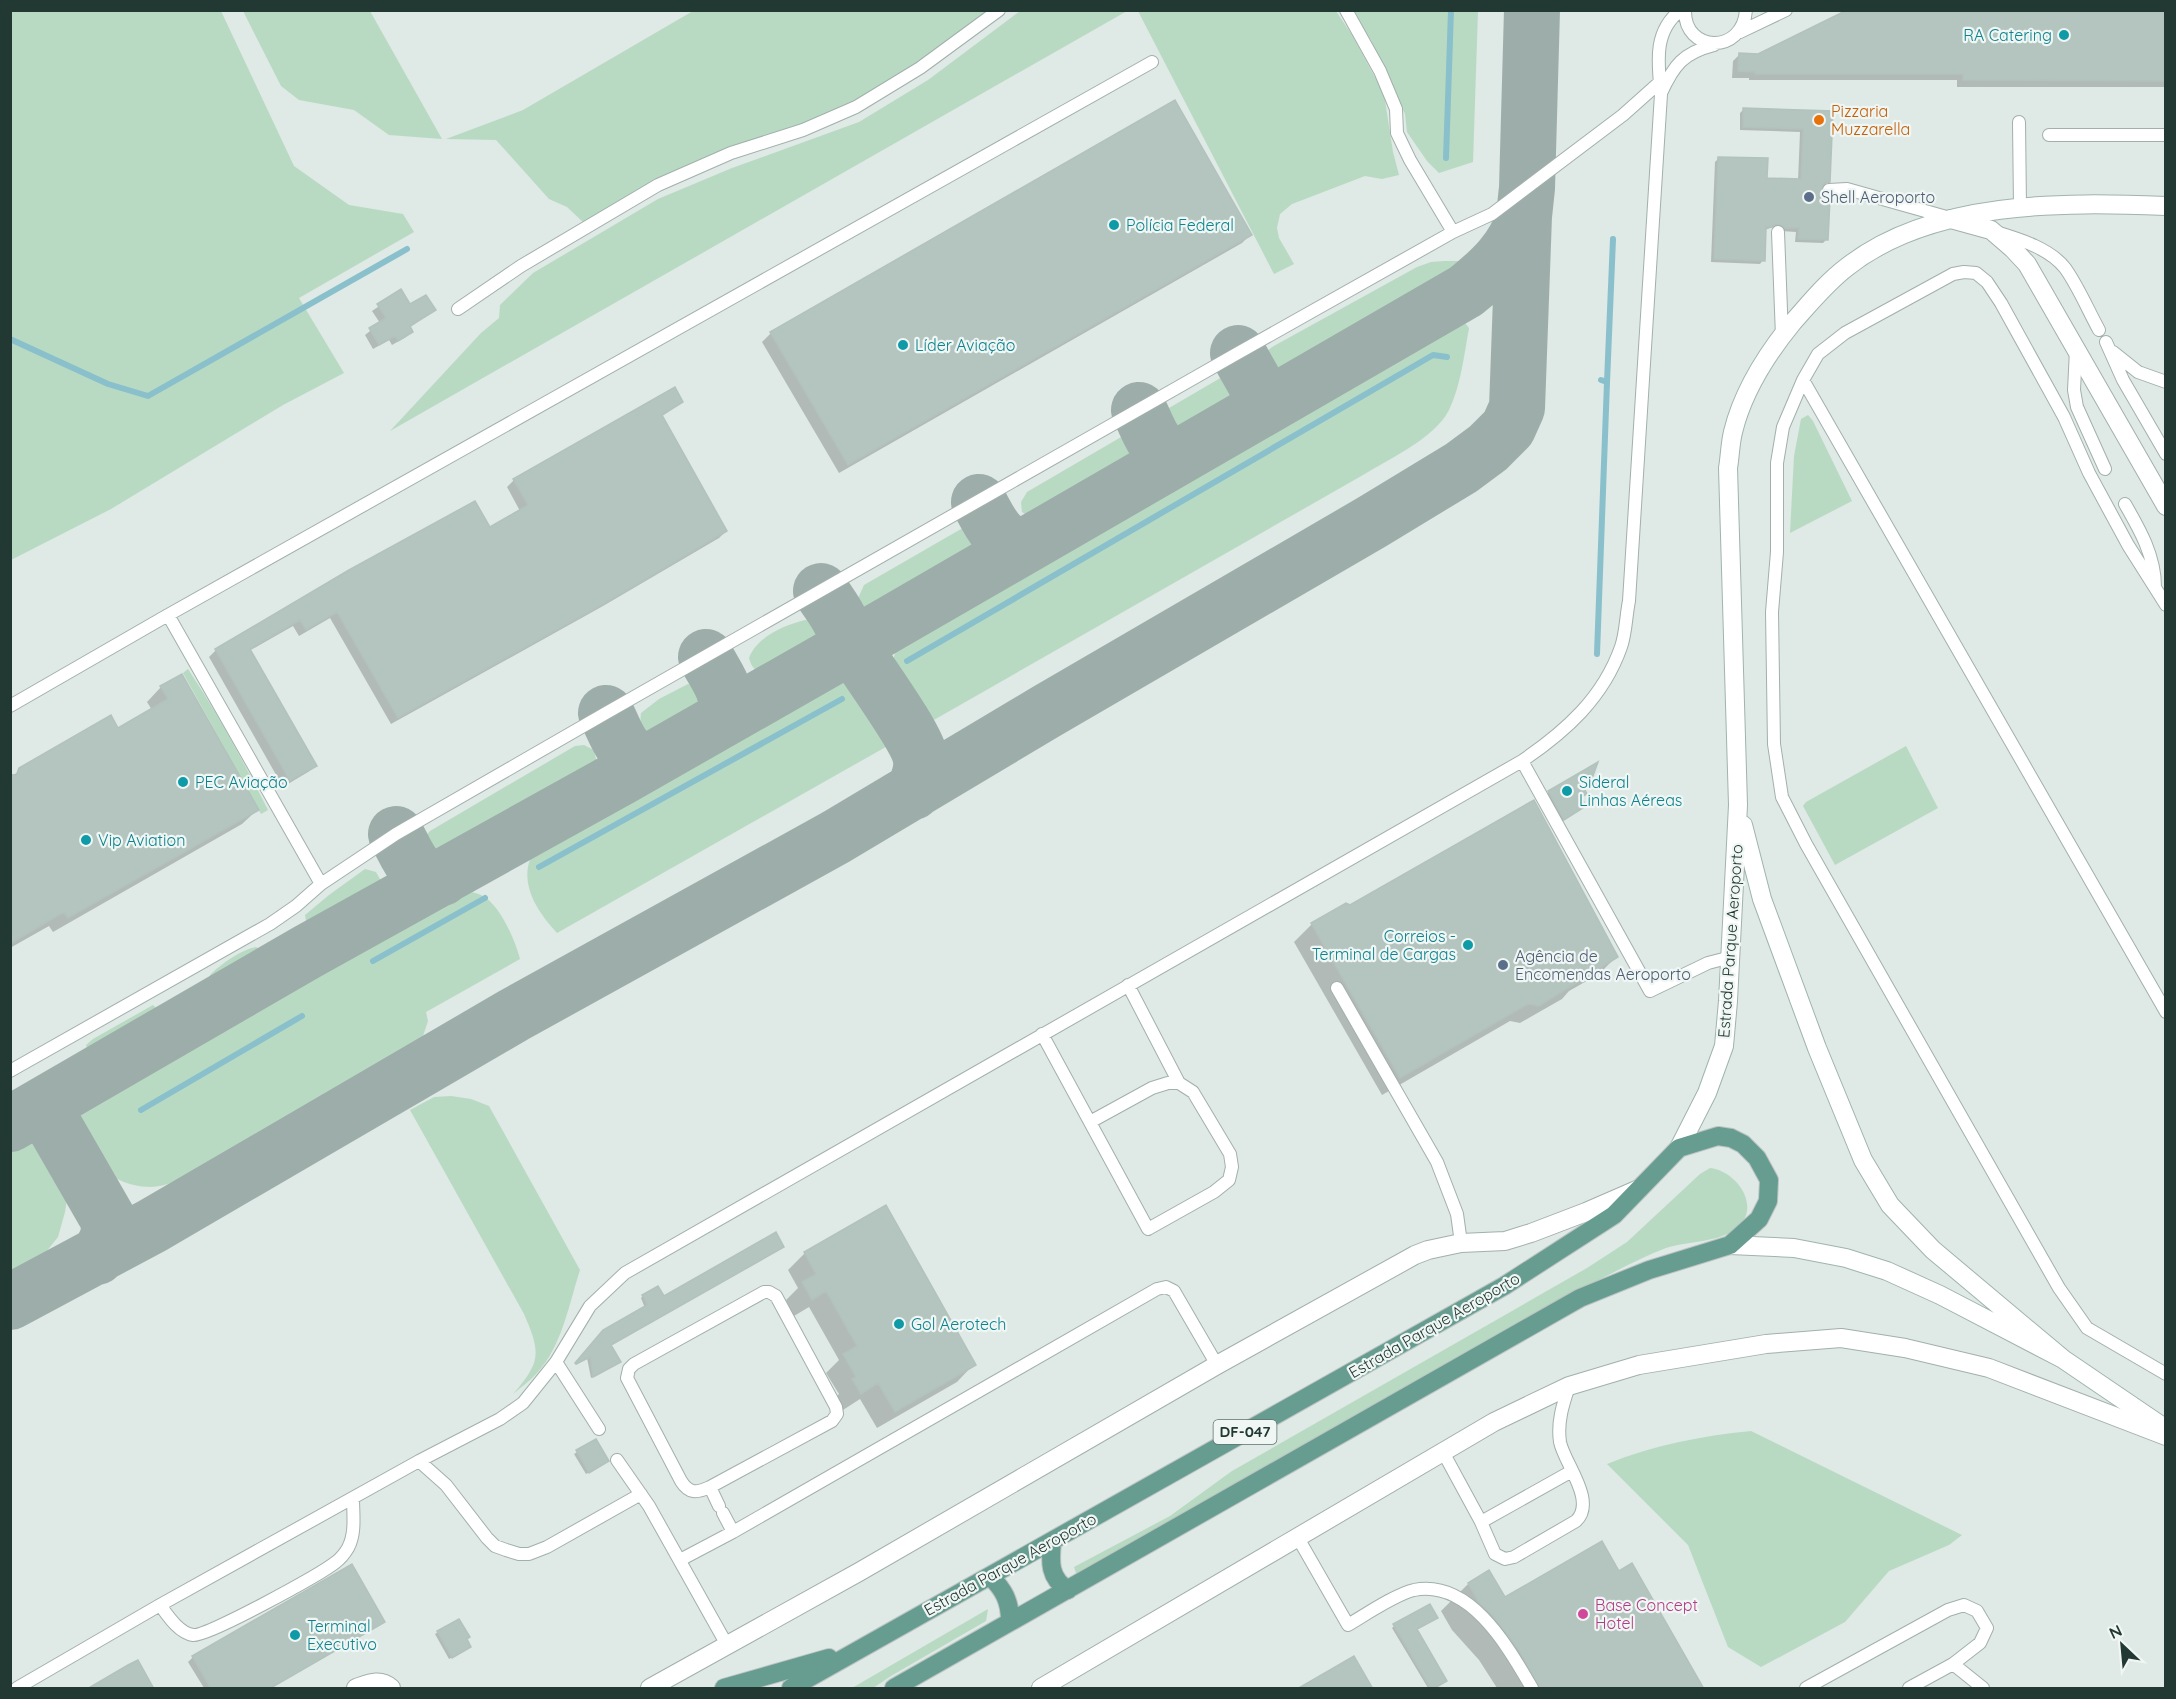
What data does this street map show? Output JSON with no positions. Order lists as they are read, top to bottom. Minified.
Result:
{"streets":{"main road":["Estrada Parque Aeroporto","DF-047"]},"places":["RA Catering","Pizzaria Muzzarella","Shell Aeroporto","Polícia Federal","Líder Aviação","PEC Aviação","Sideral Linhas Aéreas","Vip Aviation","Correios - Terminal de Cargas","Agência de Encomendas Aeroporto","Gol Aerotech","Base Concept Hotel","Terminal Executivo"],"north":"top left"}
